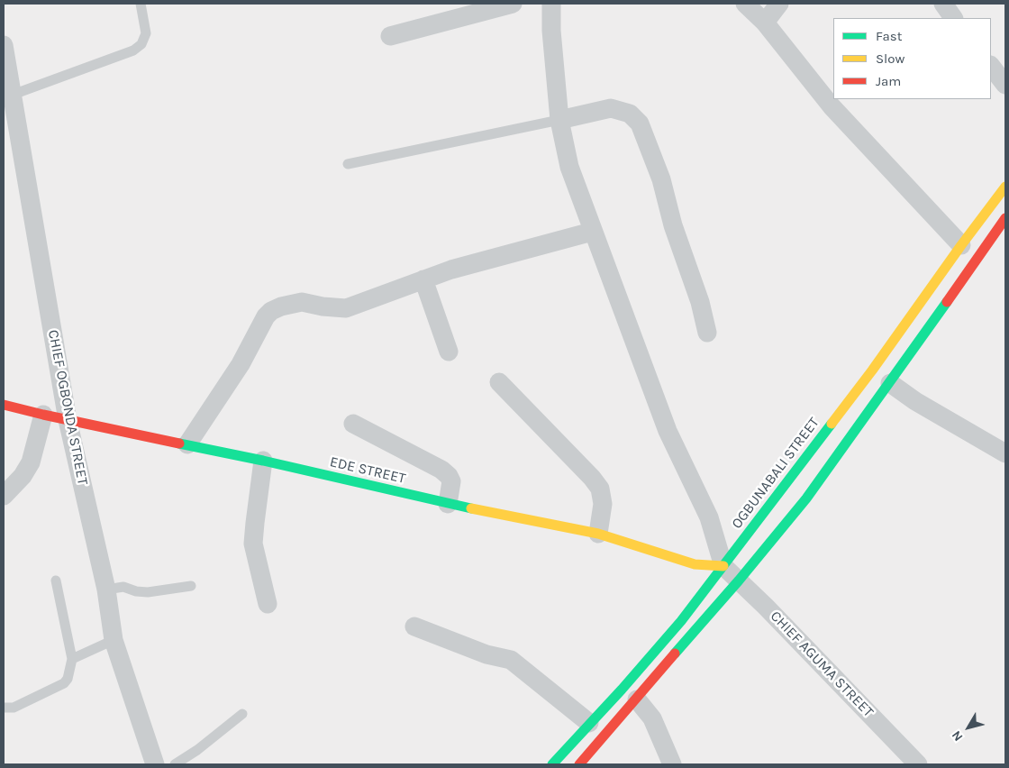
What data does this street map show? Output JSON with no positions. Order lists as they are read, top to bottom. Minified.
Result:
{"streets":{"street":["CHIEF OGBONDA STREET","EDE STREET","OGBUNABALI STREET","CHIEF AGUMA STREET"]},"crossings":[["CHIEF OGBONDA STREET","EDE STREET"],["EDE STREET","OGBUNABALI STREET"],["EDE STREET","CHIEF AGUMA STREET"],["OGBUNABALI STREET","CHIEF AGUMA STREET"]],"legend":["Fast","Slow","Jam"],"north":"bottom left"}
